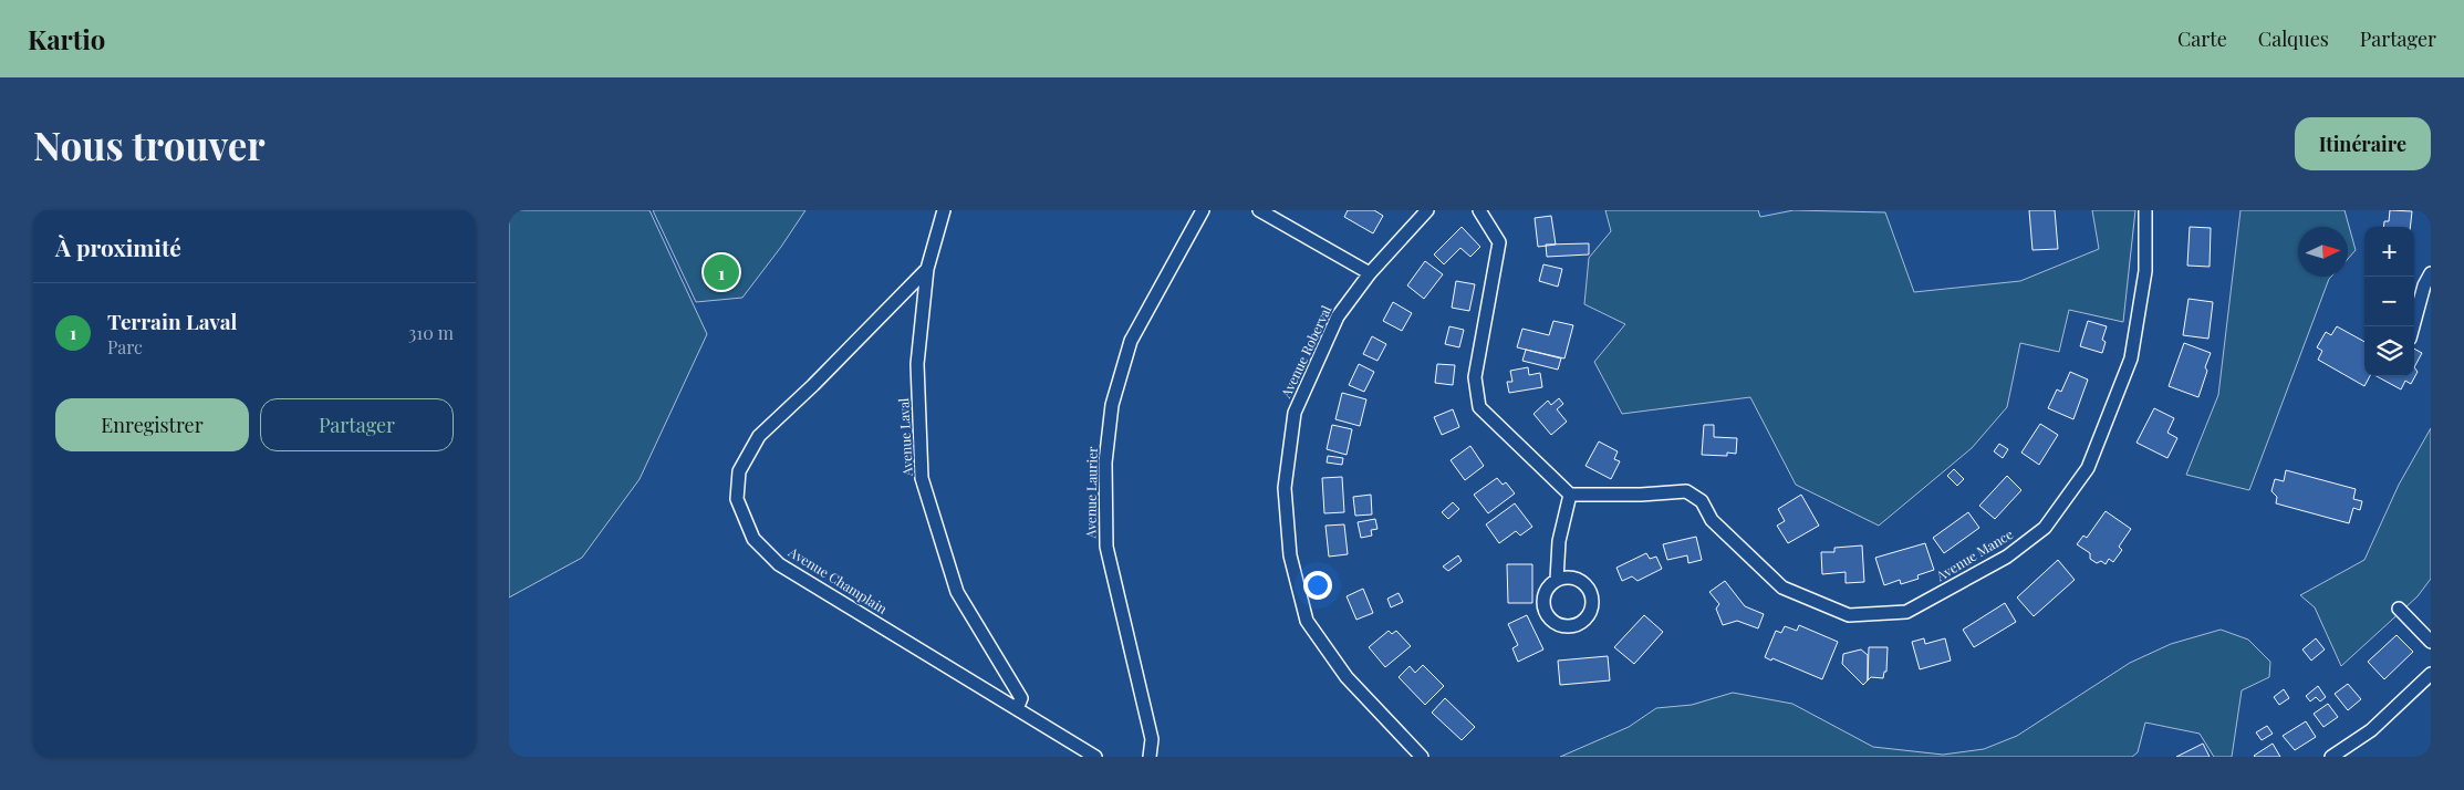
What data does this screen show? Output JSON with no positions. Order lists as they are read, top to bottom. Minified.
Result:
{"streets":{"street":["Avenue Roberval","Avenue Laval","Avenue Laurier","Avenue Mance","Avenue Champlain"]},"crossings":[["Avenue Laval","Avenue Champlain"]],"north":"right","page":{"header":"Kartio","nav":["Carte","Calques","Partager"],"buttons":["Itinéraire",["Enregistrer","Partager"]],"title":"Nous trouver","heading":"À proximité","map_buttons":["+","−"],"pins":"1","list":[{"mark":"1","name":"Terrain Laval","note":"Parc","value":"310 m"}]}}
